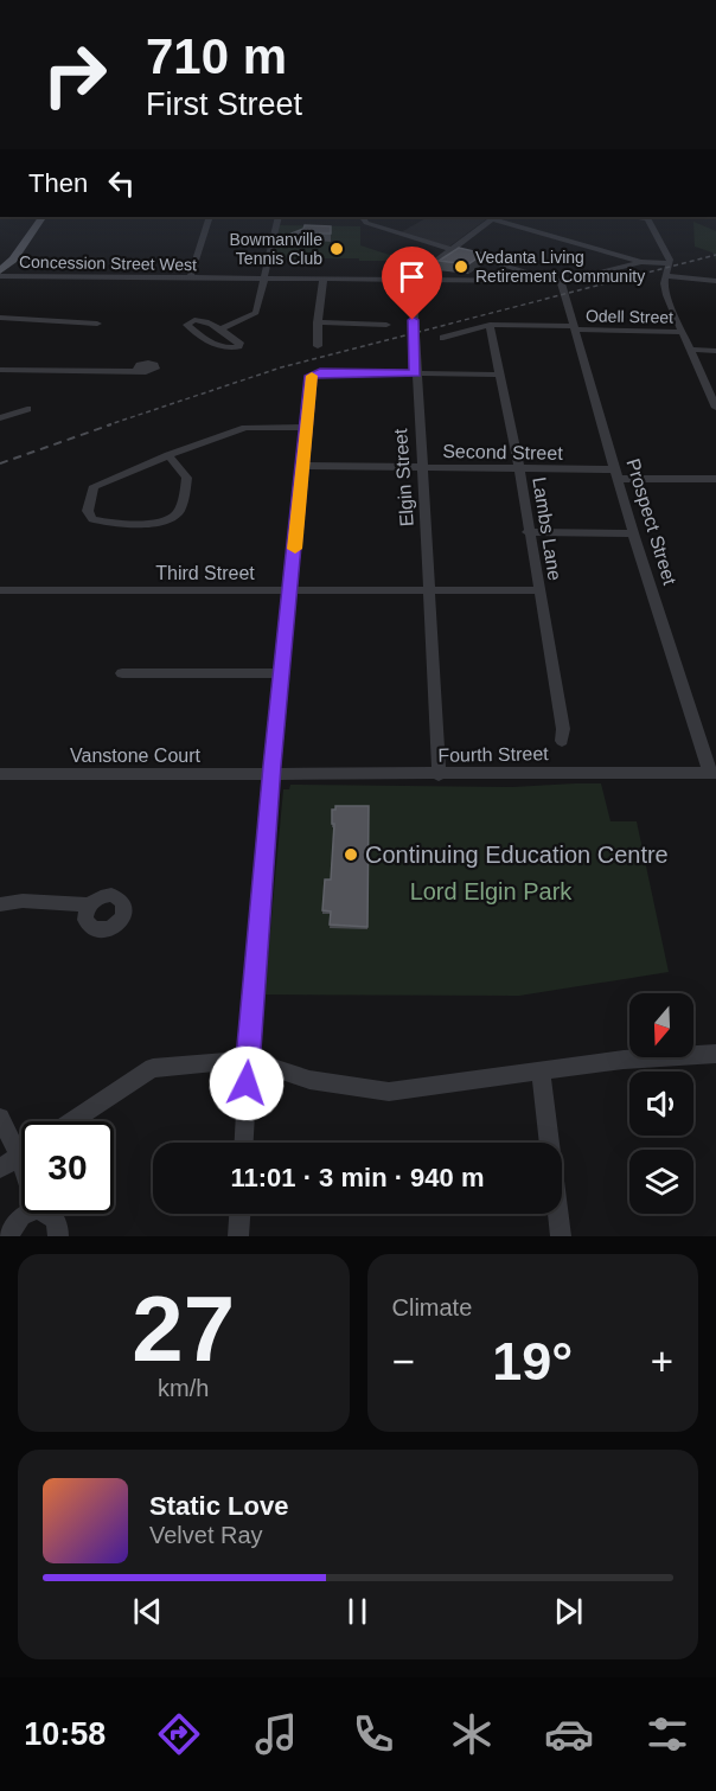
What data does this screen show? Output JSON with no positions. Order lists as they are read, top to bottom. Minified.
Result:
{"streets":{"street":["Concession Street West","Odell Street","Second Street","Elgin Street","Prospect Street","Lambs Lane","Third Street","Fourth Street","Vanstone Court"]},"crossings":[["Concession Street West","Elgin Street"],["Concession Street West","Prospect Street"],["Odell Street","Prospect Street"],["Odell Street","Lambs Lane"],["Second Street","Elgin Street"],["Second Street","Prospect Street"],["Second Street","Lambs Lane"],["Elgin Street","Third Street"],["Elgin Street","Fourth Street"],["Prospect Street","Fourth Street"],["Lambs Lane","Third Street"],["Fourth Street","Vanstone Court"]],"parks":["Lord Elgin Park"],"places":["Bowmanville Tennis Club","Vedanta Living Retirement Community","Continuing Education Centre"],"north":"bottom","page":{"turn":["710 m","First Street"],"then":"Then","limit":"30","trip":"11:01 · 3 min · 940 m","tile":[["27","km/h"],"Climate"],"heat":["−","19°","+"],"song":["Static Love","Velvet Ray"],"tabs":"10:58"}}
